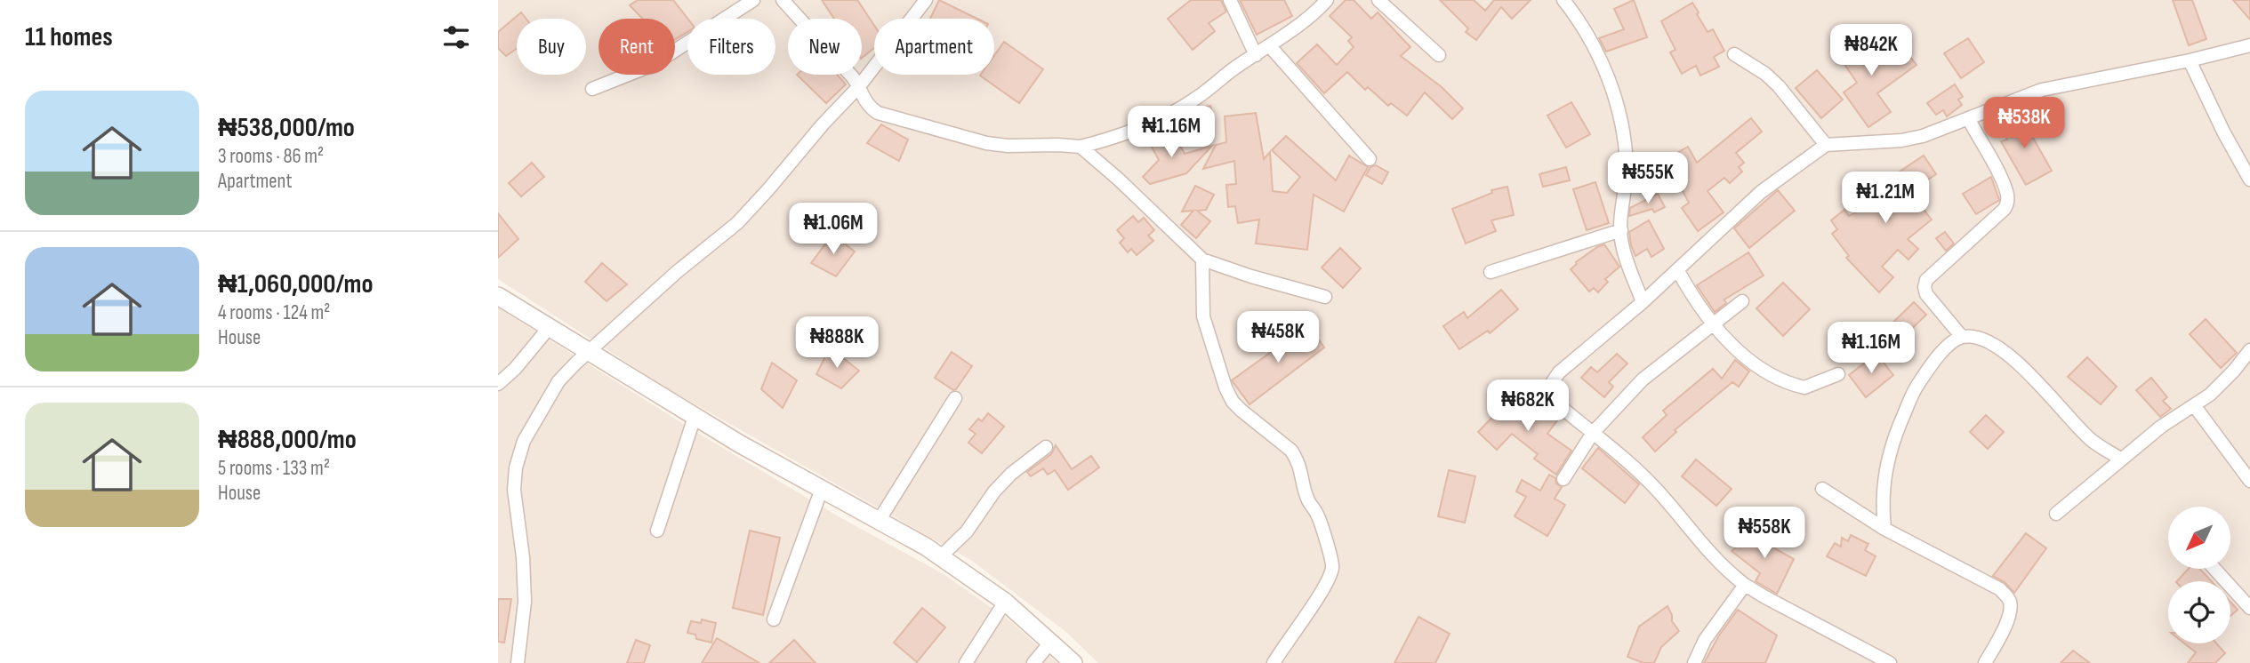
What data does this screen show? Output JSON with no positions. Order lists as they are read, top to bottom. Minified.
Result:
{"north":"bottom left","page":{"heading":"11 homes","chip":["Buy","Rent","Filters","New","Apartment"],"price":["₦842K","₦538K","₦1.16M","₦555K","₦1.21M","₦1.06M","₦458K","₦888K","₦1.16M","₦682K","₦558K"],"list":[{"name":"₦538,000/mo","note":"3 rooms · 86 m² · Apartment"},{"name":"₦1,060,000/mo","note":"4 rooms · 124 m² · House"},{"name":"₦888,000/mo","note":"5 rooms · 133 m² · House"}]}}
